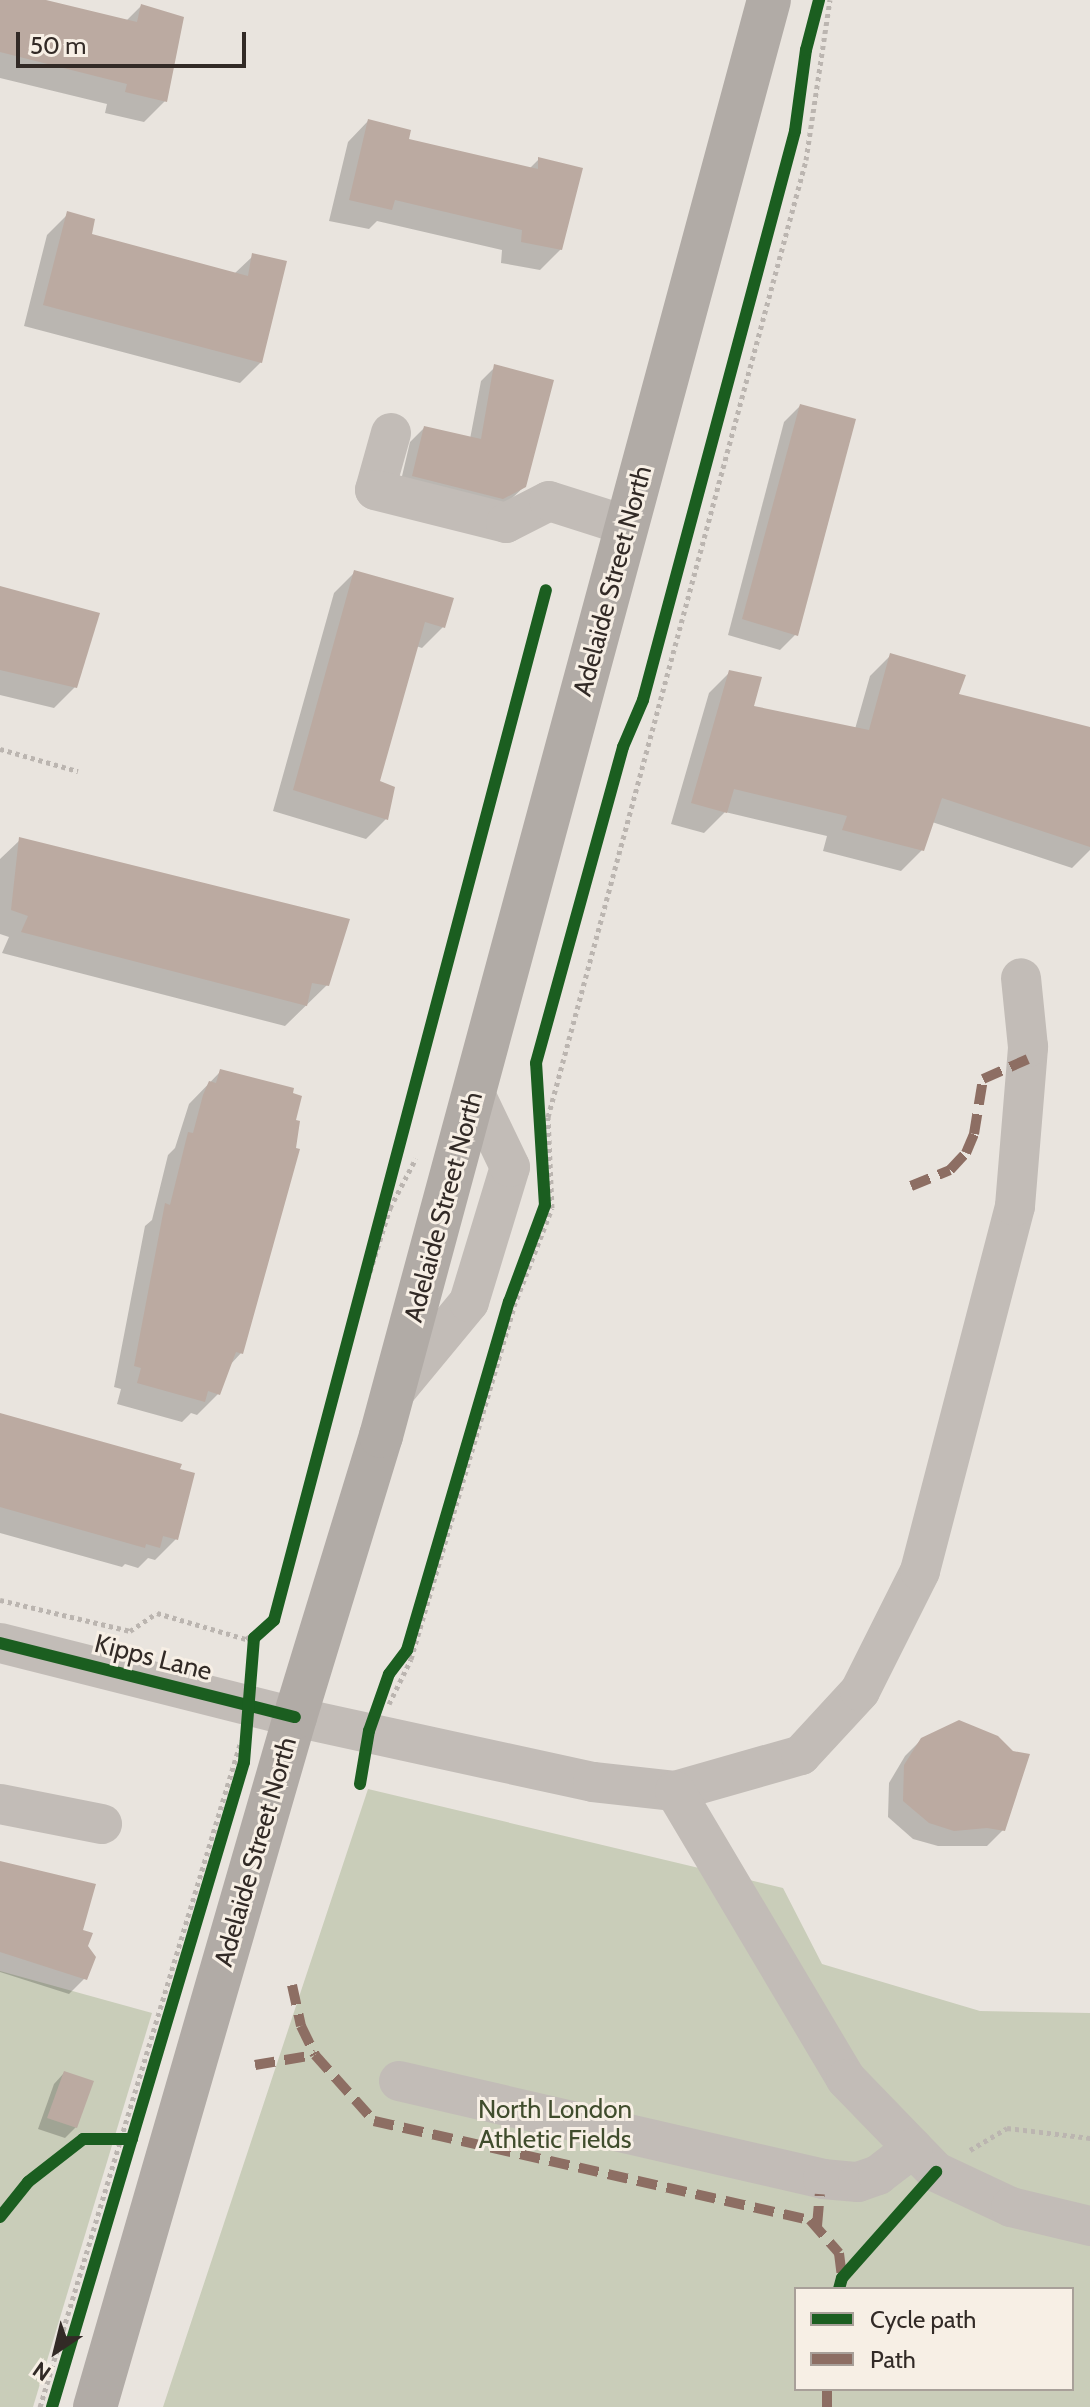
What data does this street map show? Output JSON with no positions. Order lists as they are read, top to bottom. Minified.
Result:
{"streets":{"main road":["Adelaide Street North"],"street":["Kipps Lane"]},"crossings":[["Adelaide Street North","Kipps Lane"]],"parks":["North London Athletic Fields"],"legend":["Cycle path","Path"],"scale_bar":"50 m","north":"bottom left"}
